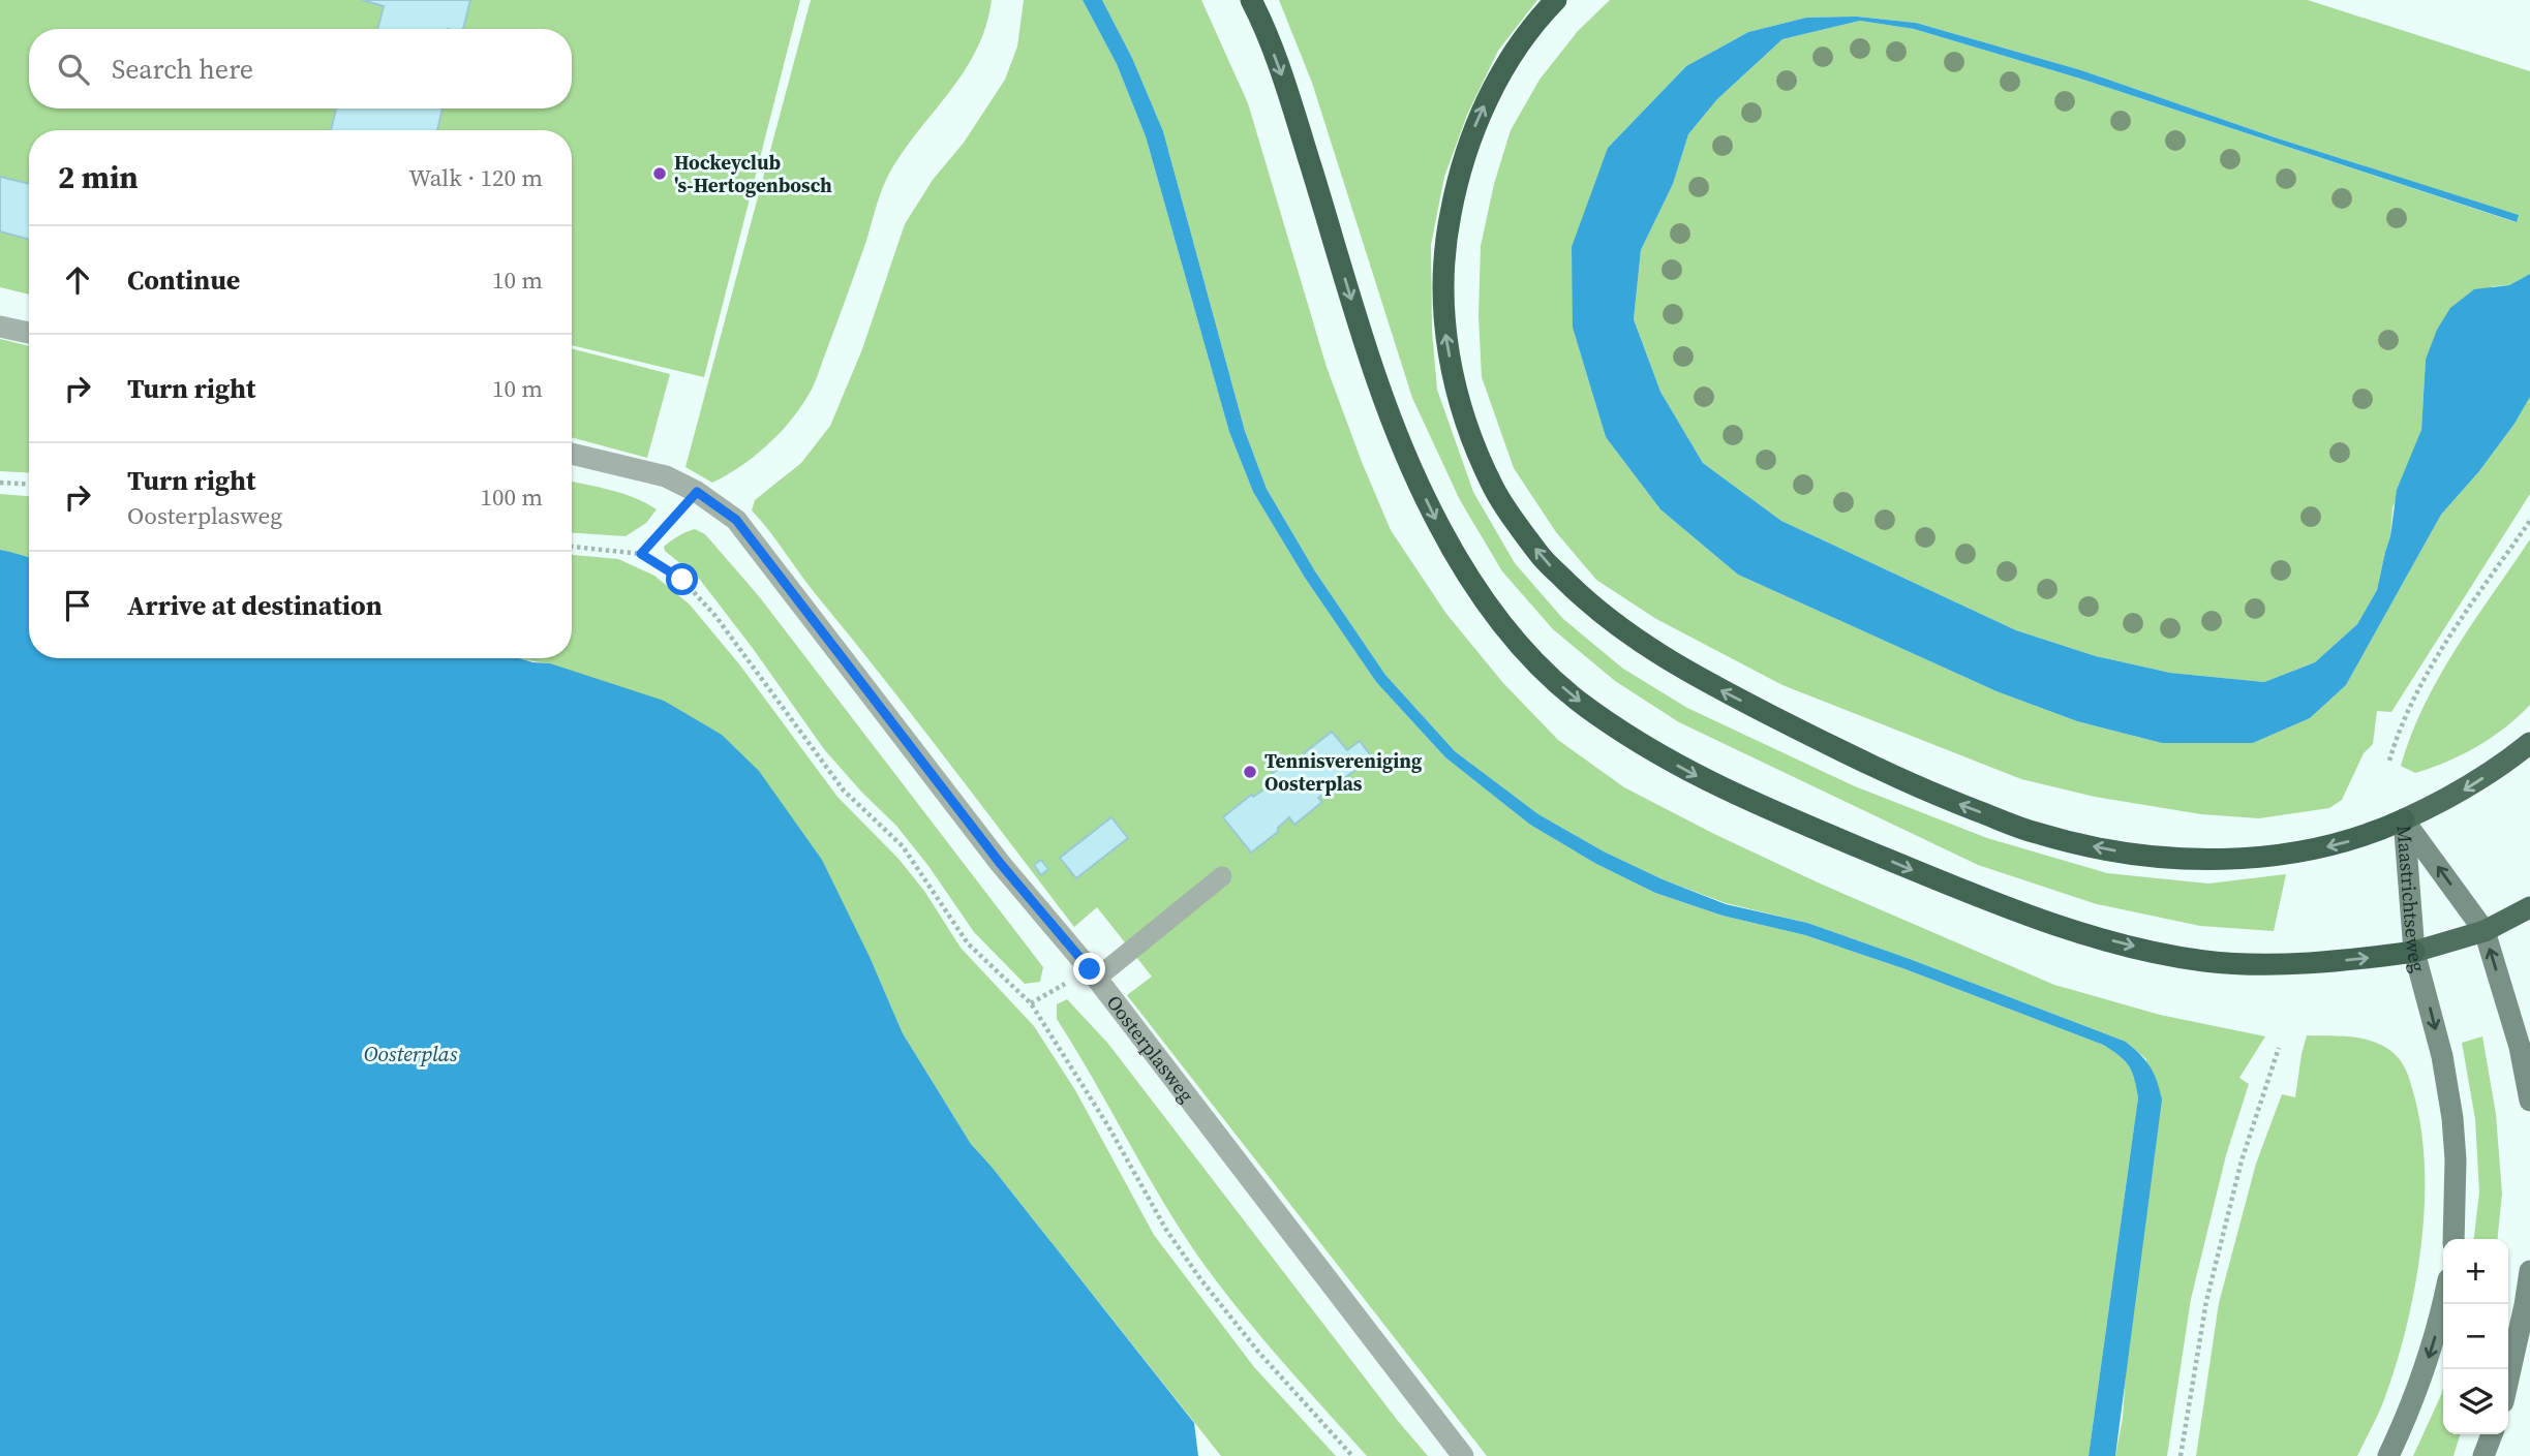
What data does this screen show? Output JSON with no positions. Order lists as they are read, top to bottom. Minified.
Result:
{"streets":{"main road":["Maastrichtseweg"],"street":["Oosterplasweg"]},"water":["Oosterplas"],"places":["Hockeyclub 's-Hertogenbosch","Tennisvereniging Oosterplas"],"page":{"search":"Search here","heading":["2 min","Walk · 120 m"],"list":[["Continue","10 m"],["Turn right","10 m"],["Turn right","Oosterplasweg","100 m"],"Arrive at destination"],"map_buttons":["+","−"]}}
